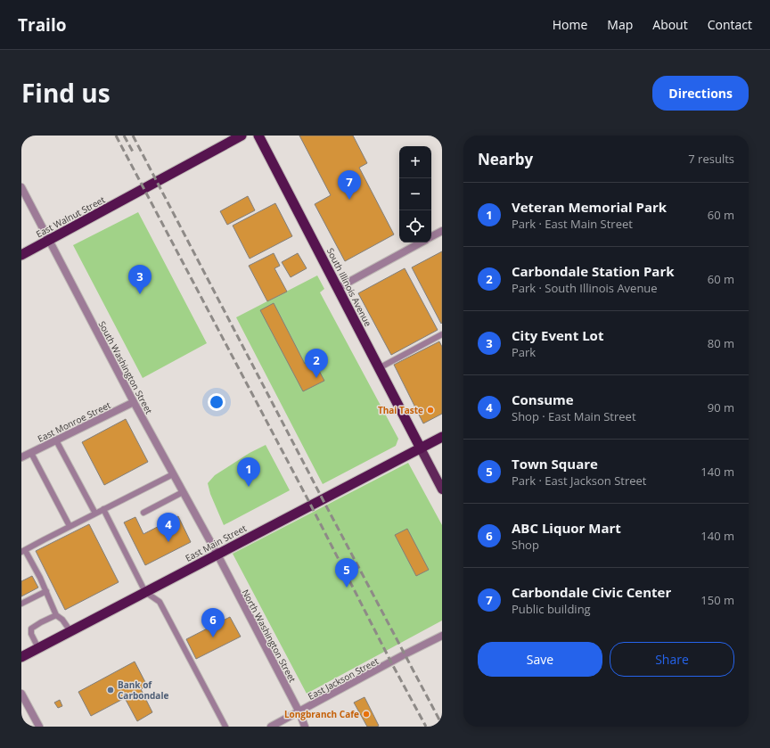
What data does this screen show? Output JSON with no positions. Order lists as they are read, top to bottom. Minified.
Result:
{"streets":{"highway":["East Walnut Street","South Illinois Avenue","East Main Street"],"street":["South Washington Street","East Monroe Street","North Washington Street","East Jackson Street"]},"crossings":[["East Walnut Street","South Washington Street"],["South Illinois Avenue","East Main Street"],["South Washington Street","East Monroe Street"],["South Washington Street","East Main Street"],["South Washington Street","North Washington Street"],["East Main Street","North Washington Street"],["North Washington Street","East Jackson Street"]],"places":["Thai Taste","Bank of Carbondale","Longbranch Cafe"],"page":{"header":"Trailo","nav":["Home","Map","About","Contact"],"title":"Find us","buttons":["Directions",["Save","Share"]],"heading":["Nearby","7 results"],"map_buttons":["+","−"],"pins":["7","3","2","1","4","5","6"],"list":[{"mark":"1","name":"Veteran Memorial Park","note":"Park · East Main Street","value":"60 m"},{"mark":"2","name":"Carbondale Station Park","note":"Park · South Illinois Avenue","value":"60 m"},{"mark":"3","name":"City Event Lot","note":"Park","value":"80 m"},{"mark":"4","name":"Consume","note":"Shop · East Main Street","value":"90 m"},{"mark":"5","name":"Town Square","note":"Park · East Jackson Street","value":"140 m"},{"mark":"6","name":"ABC Liquor Mart","note":"Shop","value":"140 m"},{"mark":"7","name":"Carbondale Civic Center","note":"Public building","value":"150 m"}]}}
